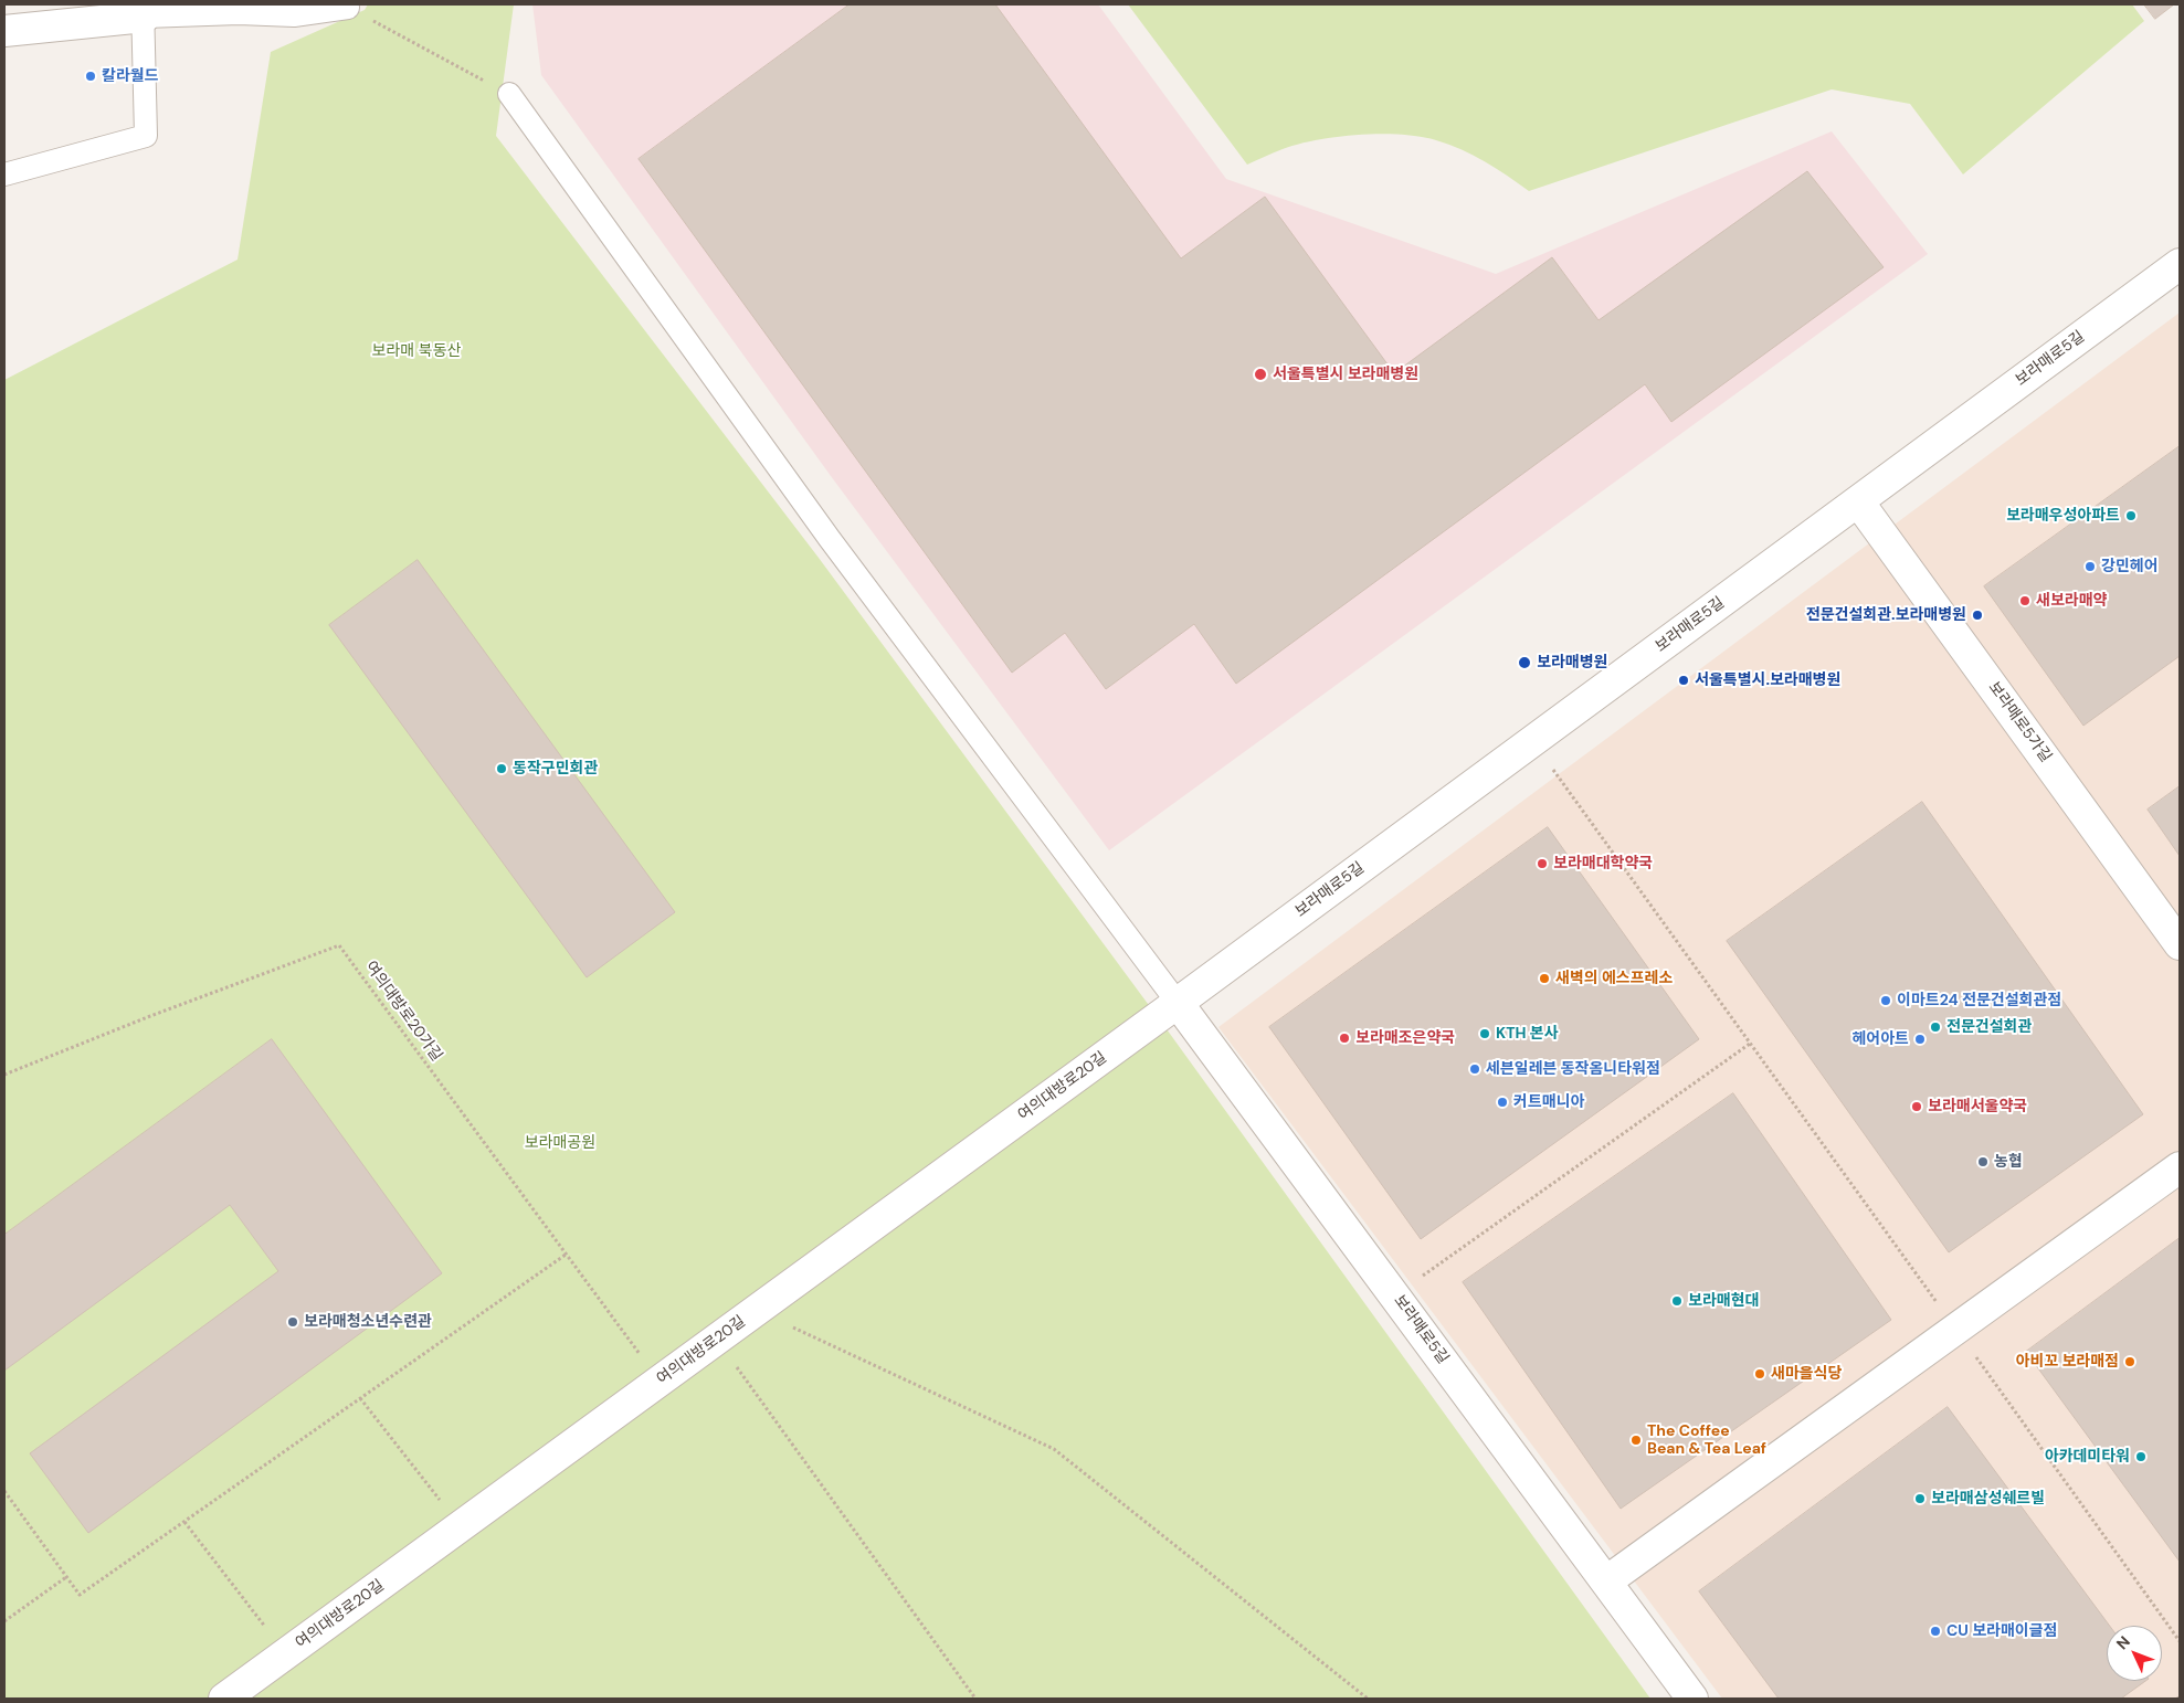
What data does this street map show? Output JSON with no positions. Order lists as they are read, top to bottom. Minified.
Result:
{"streets":{"street":["보라매로5길","보라매로5가길","여의대방로20길"],"path":["여의대방로20가길"]},"crossings":[["보라매로5길","보라매로5가길"],["보라매로5길","여의대방로20길"],["여의대방로20가길","여의대방로20길"]],"parks":["보라매 북동산","보라매공원"],"places":["칼라월드","서울특별시 보라매병원","보라매우성아파트","강민헤어","새보라매약","전문건설회관.보라매병원","보라매병원","서울특별시.보라매병원","동작구민회관","보라매대학약국","새벽의 에스프레소","이마트24 전문건설회관점","전문건설회관","KTH 본사","보라매조은약국","헤어아트","세븐일레븐 동작옴니타워점","커트매니아","보라매서울약국","농협","보라매현대","보라매청소년수련관","아비꼬 보라매점","새마을식당","The Coffee Bean & Tea Leaf","아카데미타워","보라매삼성쉐르빌","CU 보라매이글점"],"north":"top left"}
